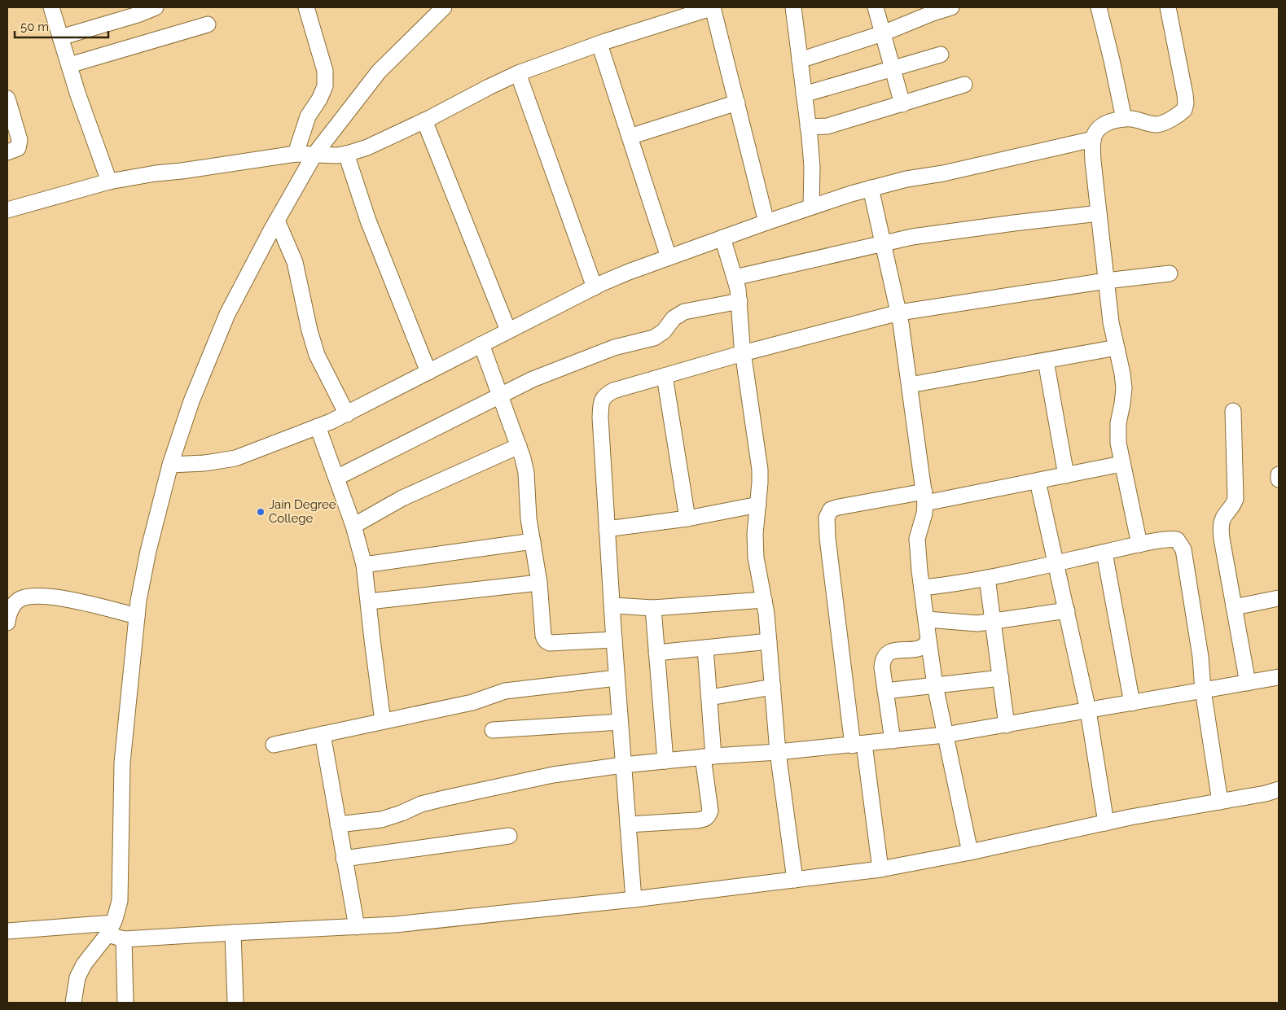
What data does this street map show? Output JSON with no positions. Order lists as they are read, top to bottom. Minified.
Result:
{"places":["Jain Degree College"],"scale_bar":"50 m"}
